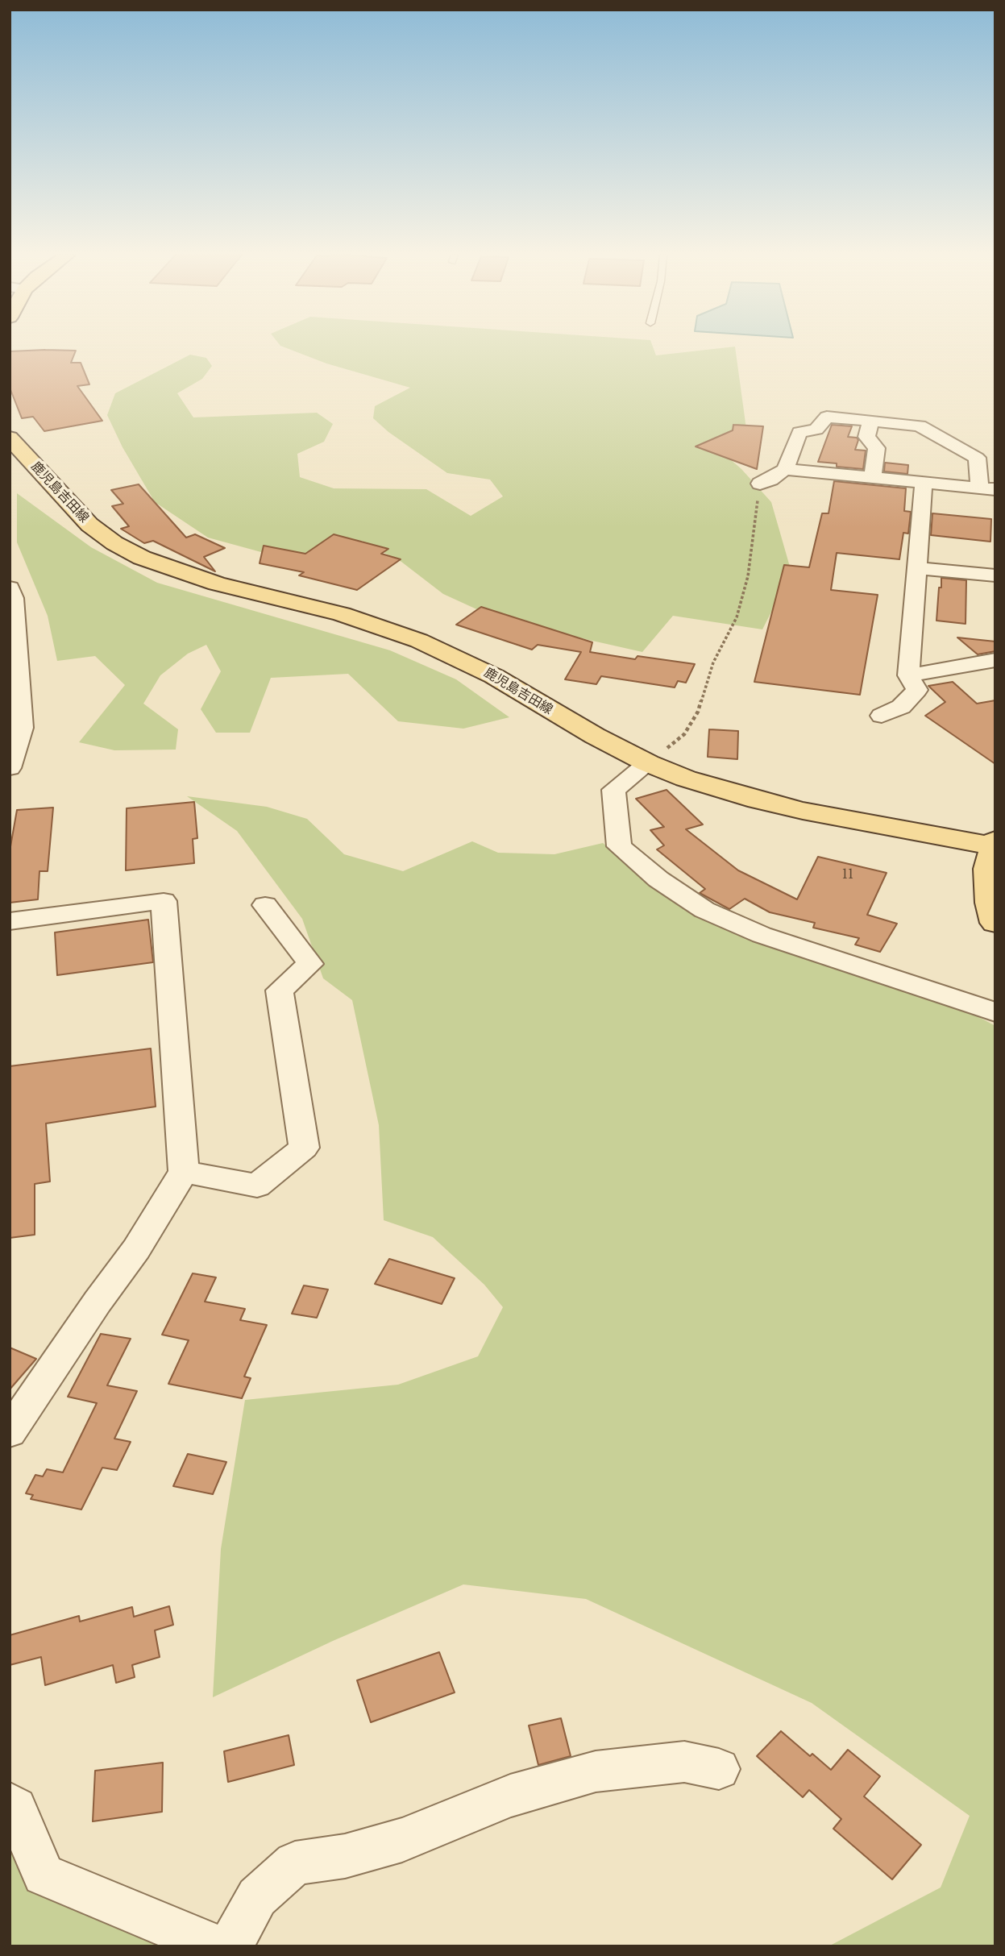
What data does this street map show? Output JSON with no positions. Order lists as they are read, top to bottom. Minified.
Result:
{"streets":{"main road":["鹿児島吉田線"]},"house_numbers":["11"]}
